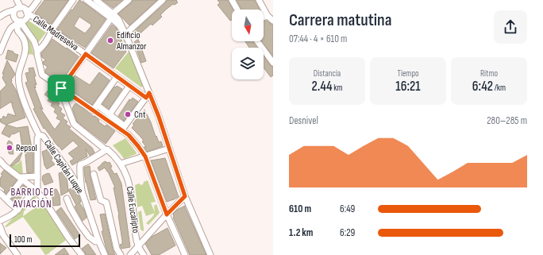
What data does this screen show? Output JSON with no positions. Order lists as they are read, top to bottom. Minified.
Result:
{"streets":{"street":["Calle Madreselva","Calle Capitán Luque","Calle Eucalipto"]},"crossings":[["Calle Capitán Luque","Calle Eucalipto"]],"districts":["BARRIO DE AVIACIÓN"],"places":["Edificio Almanzor","Cnt","Repsol"],"scale_bar":"100 m","north":"bottom","page":{"heading":["Carrera matutina","07:44 · 4 × 610 m"],"stats":[["Distancia","2.44 km"],["Tiempo","16:21"],["Ritmo","6:42 /km"]],"chart":["Desnivel","280–285 m"],"list":[{"name":"610 m","note":"6:49"},{"name":"1.2 km","note":"6:29"}],"scale":"100 m"}}
